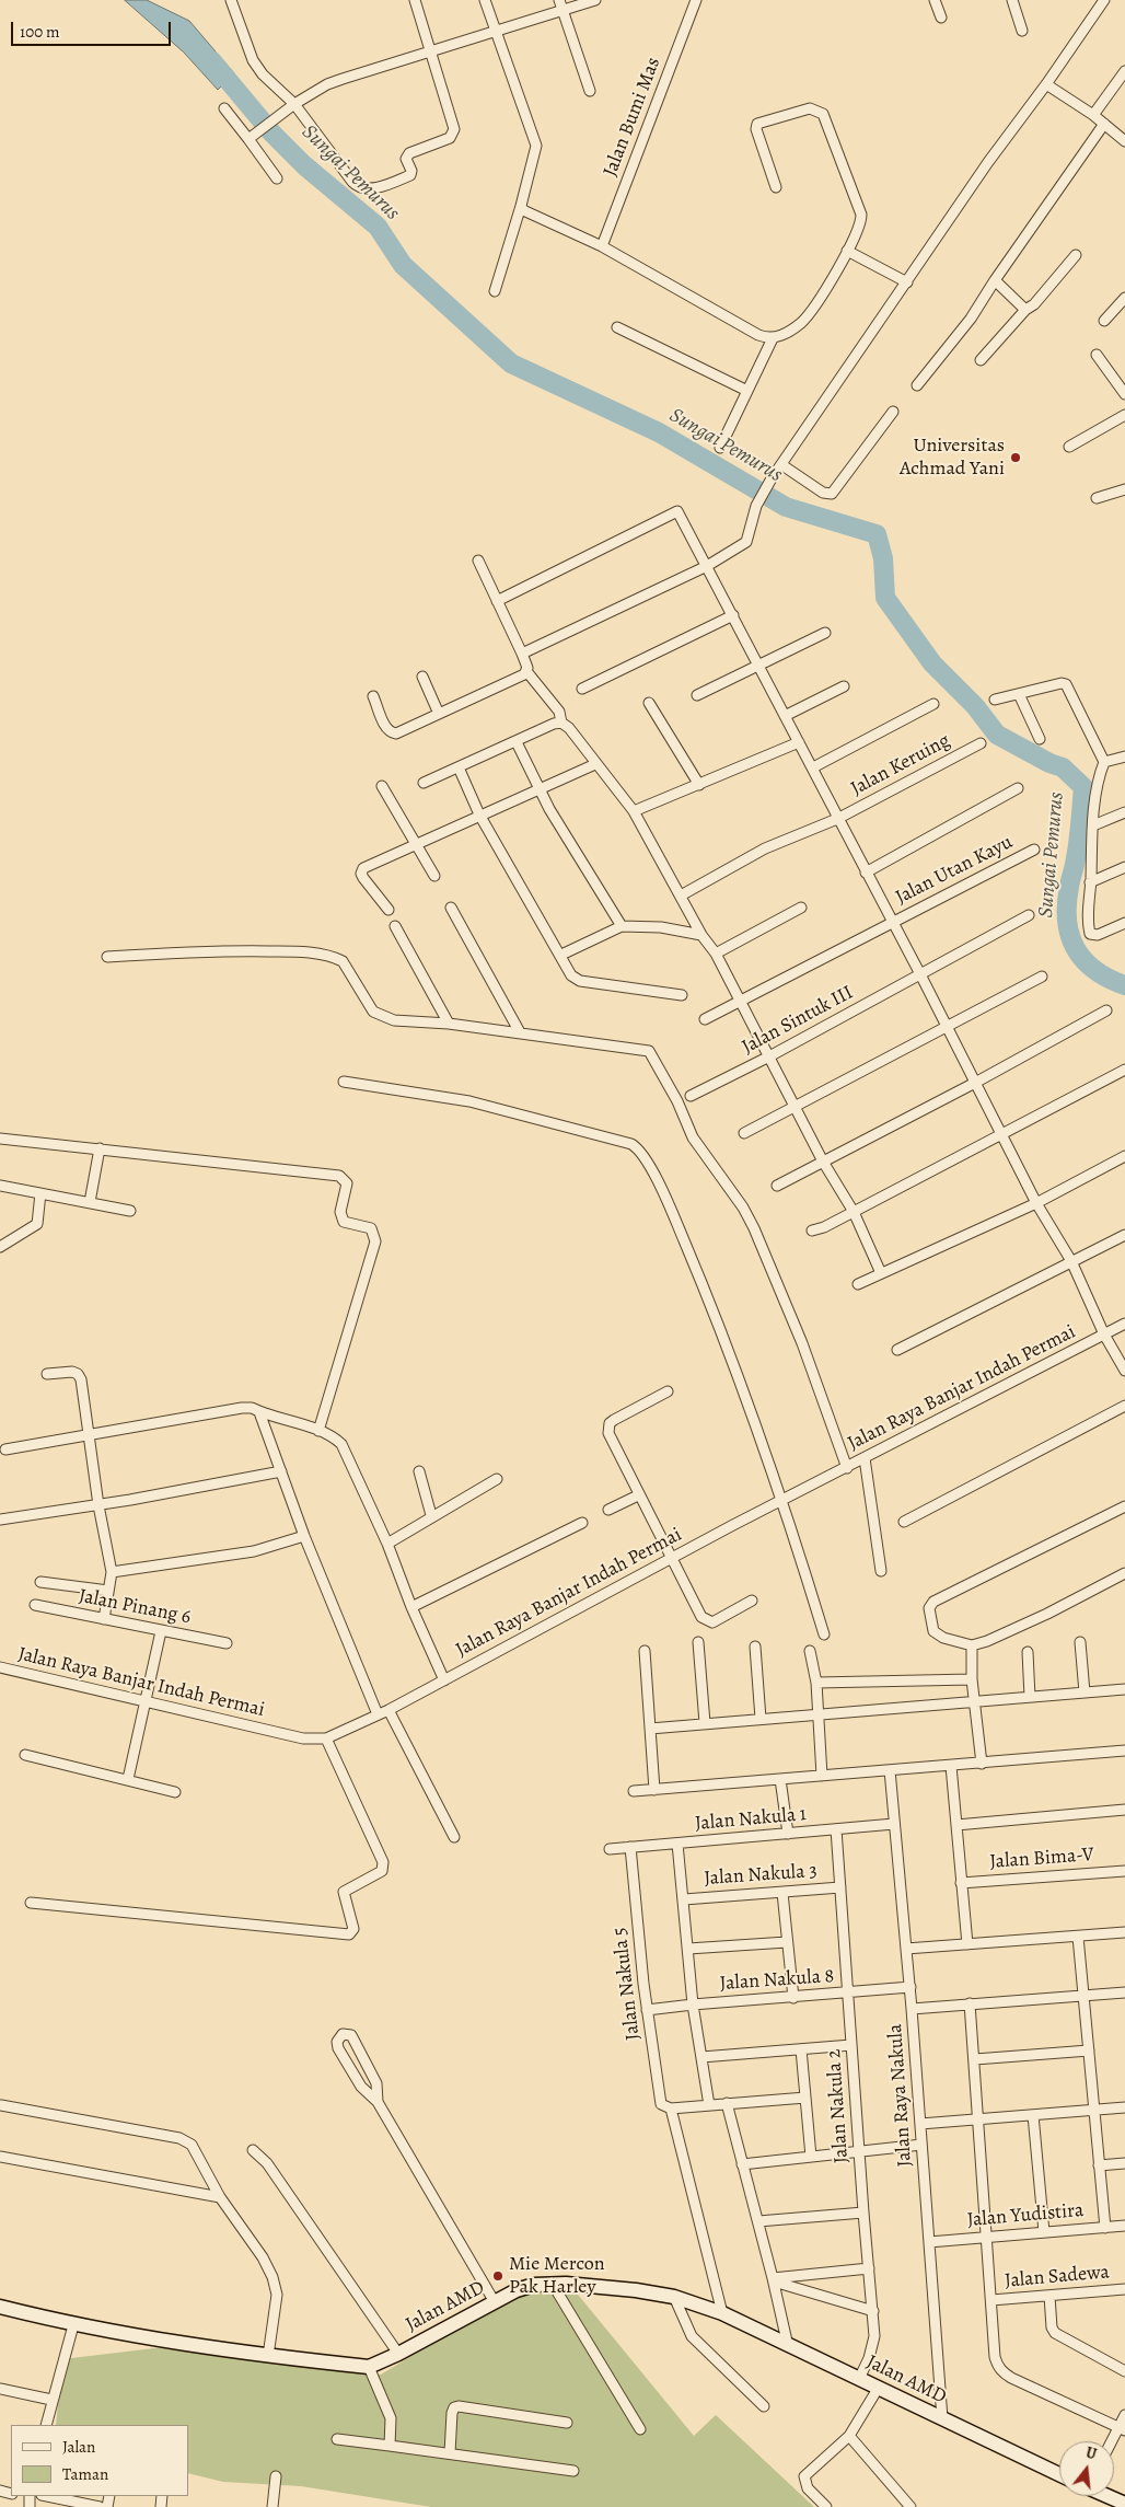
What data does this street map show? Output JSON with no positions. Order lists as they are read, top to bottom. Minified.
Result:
{"streets":{"street":["Jalan Bumi Mas","Jalan Keruing","Jalan Utan Kayu","Jalan Sintuk III","Jalan Raya Banjar Indah Permai","Jalan Pinang 6","Jalan Nakula 1","Jalan Bima-V","Jalan Nakula 3","Jalan Nakula 8","Jalan Nakula 5","Jalan Raya Nakula","Jalan Nakula 2","Jalan Yudistira","Jalan Sadewa","Jalan AMD"]},"crossings":[["Jalan Nakula 1","Jalan Nakula 5"],["Jalan Nakula 1","Jalan Raya Nakula"],["Jalan Nakula 1","Jalan Nakula 2"],["Jalan Nakula 3","Jalan Nakula 2"],["Jalan Nakula 8","Jalan Nakula 5"],["Jalan Nakula 8","Jalan Raya Nakula"],["Jalan Nakula 8","Jalan Nakula 2"],["Jalan Raya Nakula","Jalan Yudistira"],["Jalan Raya Nakula","Jalan AMD"],["Jalan Nakula 2","Jalan AMD"]],"water":["Sungai Pemurus"],"places":["Universitas Achmad Yani","Mie Mercon Pak Harley"],"legend":["Jalan","Taman"],"scale_bar":"100 m","north":"top"}
